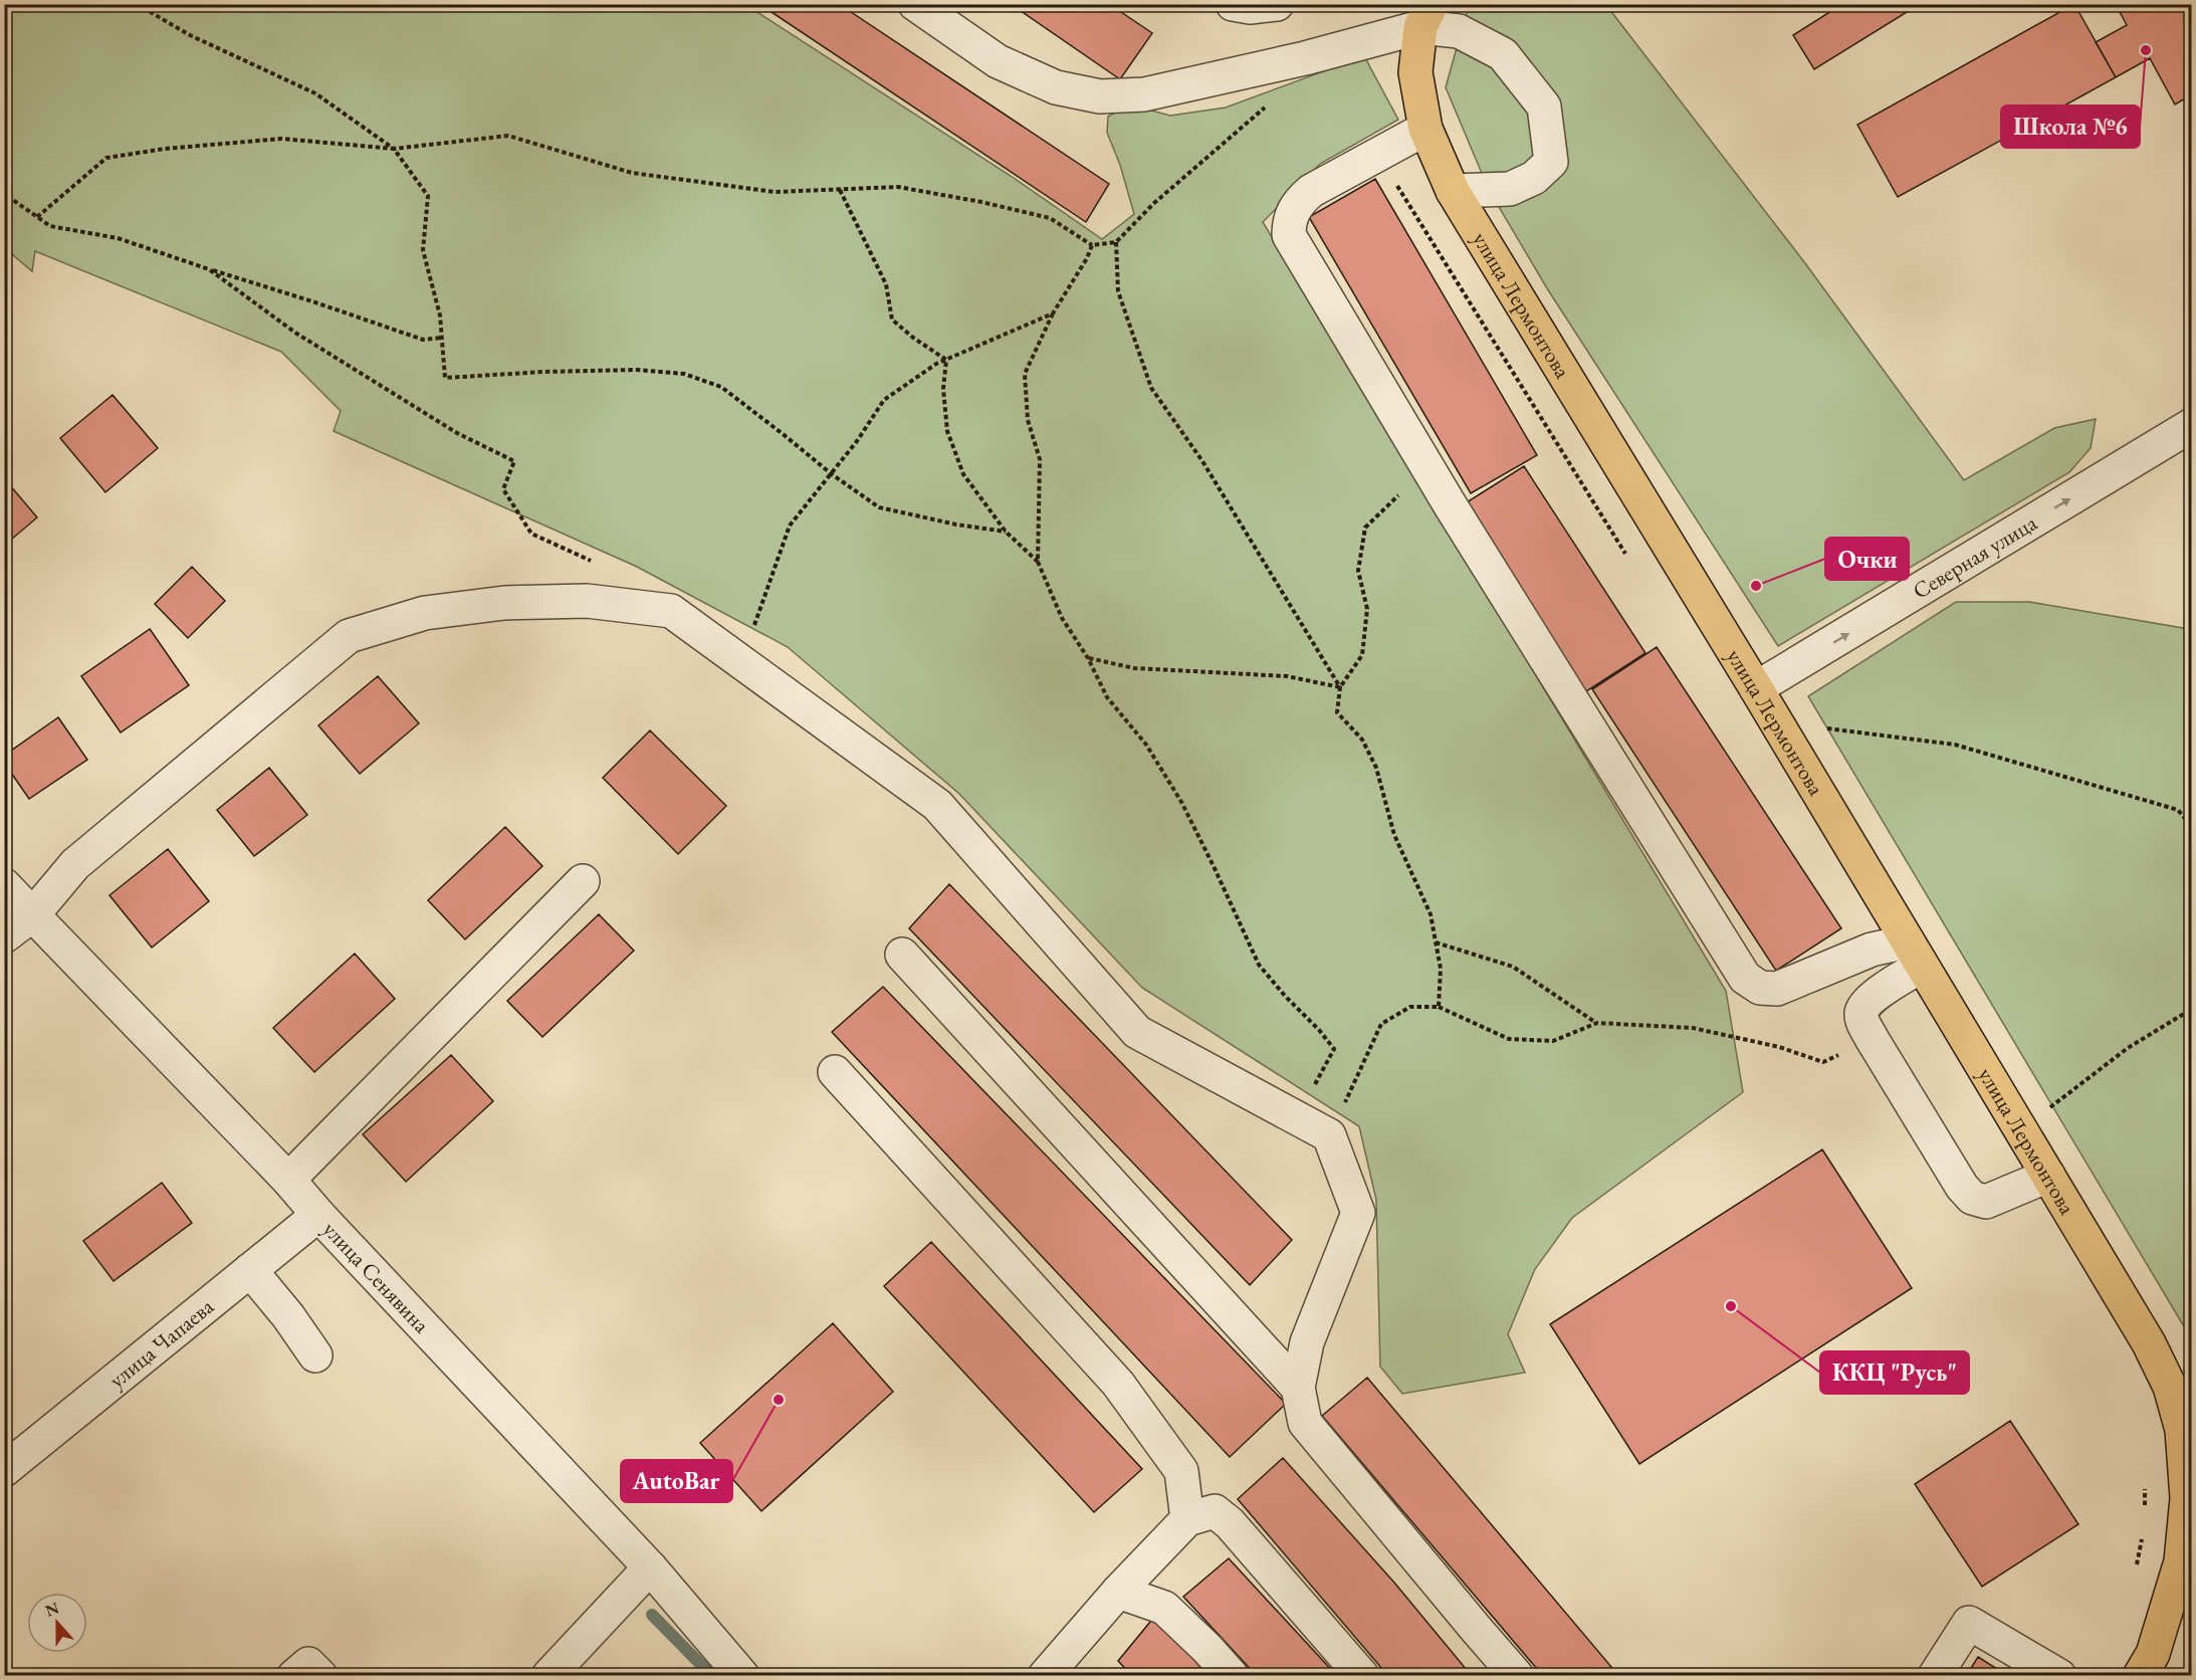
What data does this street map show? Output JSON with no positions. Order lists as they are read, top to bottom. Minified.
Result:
{"streets":{"main road":["улица Лермонтова"],"street":["Северная улица","улица Сенявина","улица Чапаева"]},"crossings":[["улица Лермонтова","Северная улица"],["улица Сенявина","улица Чапаева"]],"one_way":["Северная улица"],"places":["Школа №6","Очки","ККЦ \"Русь\"","AutoBar"],"north":"top"}
